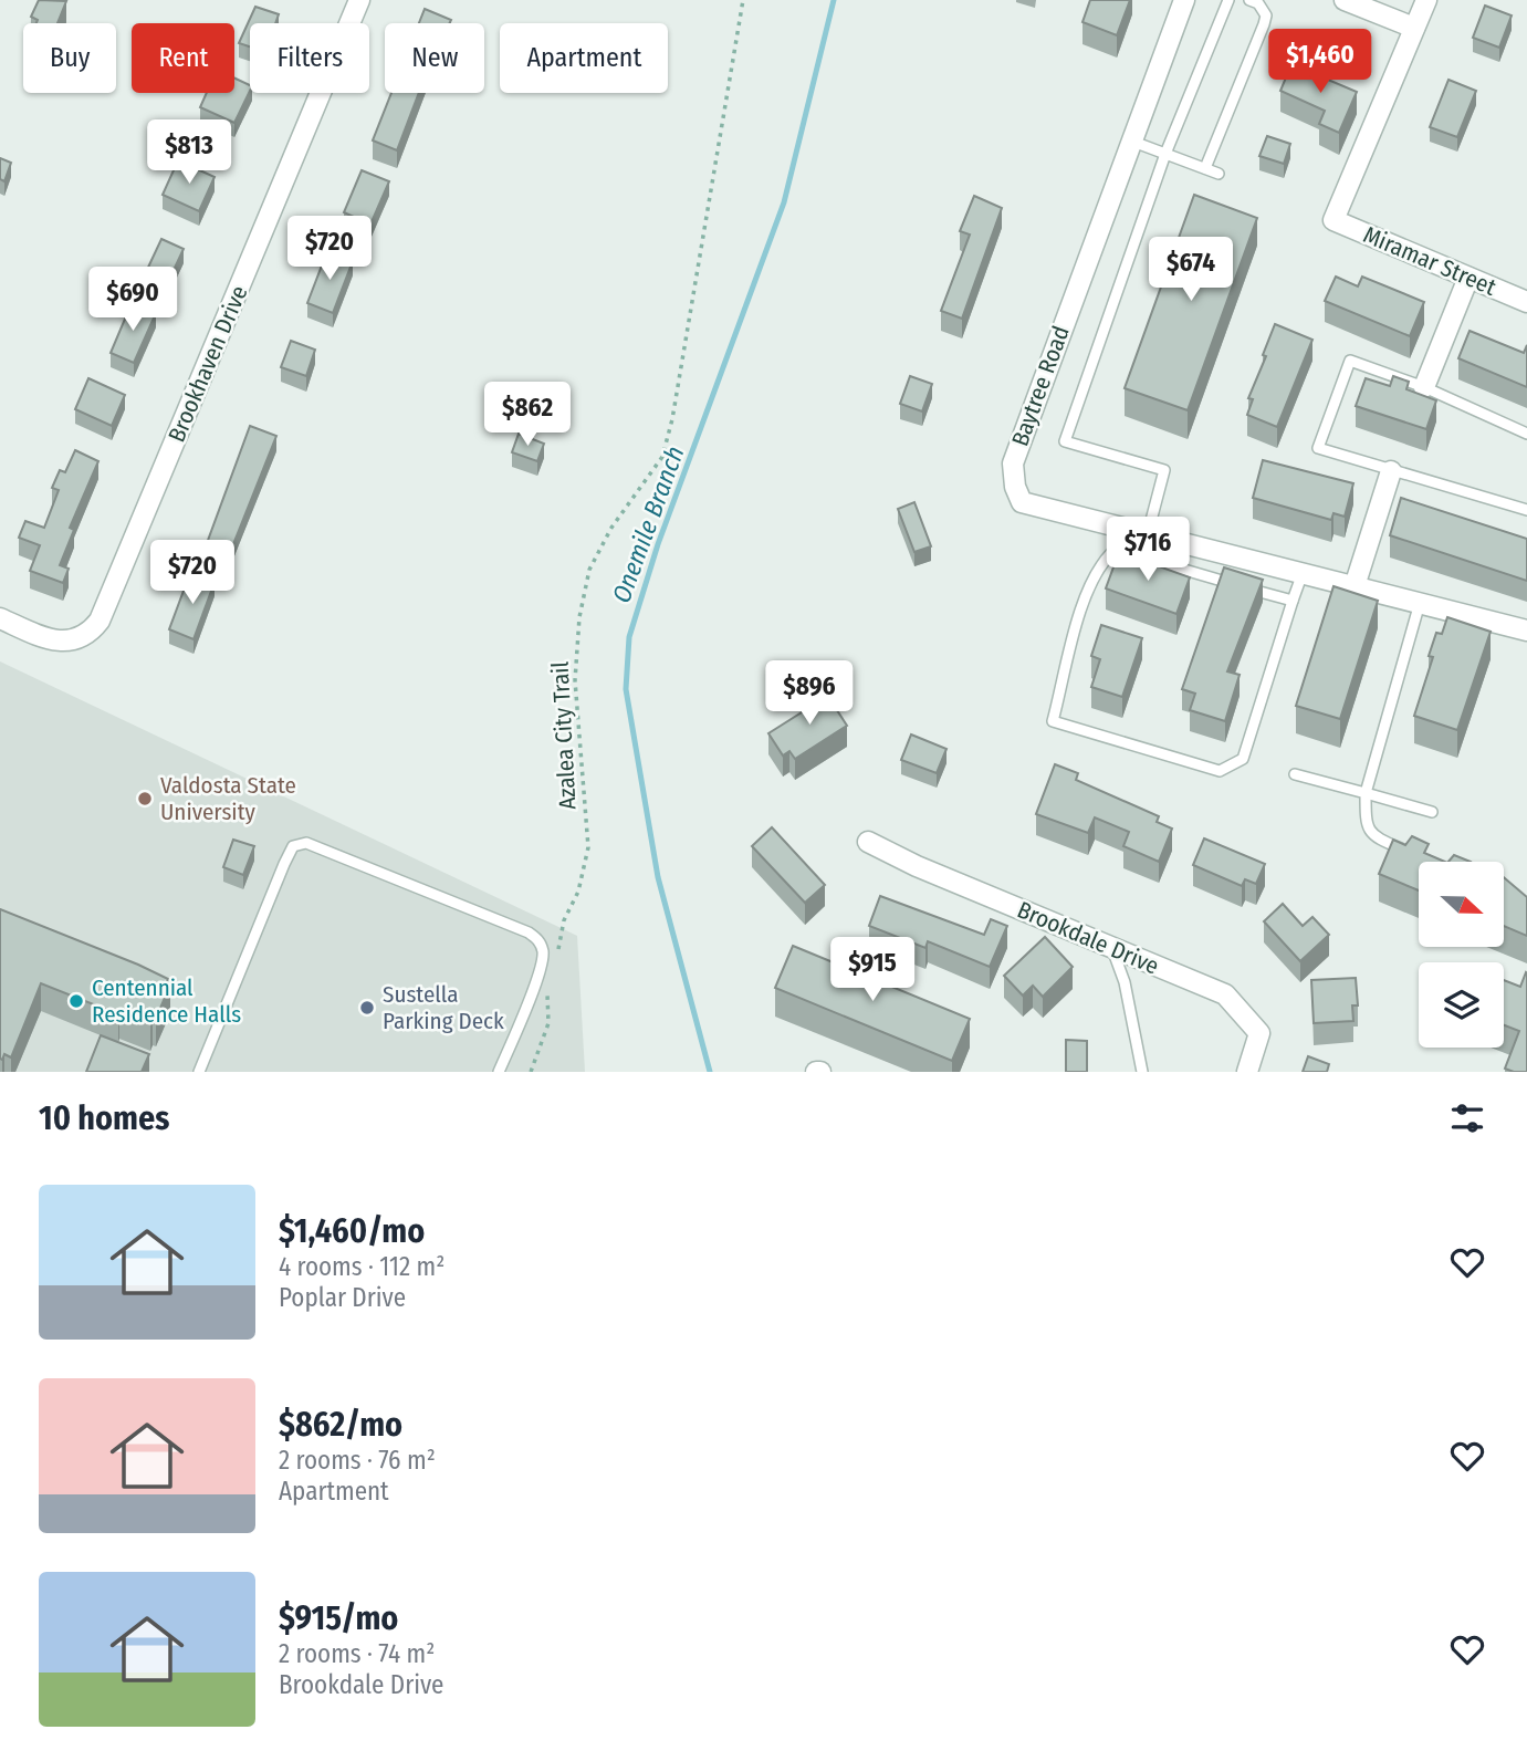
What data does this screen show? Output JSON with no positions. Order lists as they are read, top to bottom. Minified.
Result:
{"streets":{"street":["Miramar Street","Brookhaven Drive","Baytree Road","Brookdale Drive"],"path":["Azalea City Trail"]},"water":["Onemile Branch"],"places":["Valdosta State University","Centennial Residence Halls","Sustella Parking Deck"],"north":"right","page":{"chip":["Buy","Rent","Filters","New","Apartment"],"price":["$1,460","$813","$720","$674","$690","$862","$716","$720","$896","$915"],"heading":"10 homes","list":[{"name":"$1,460/mo","note":"4 rooms · 112 m² · Poplar Drive"},{"name":"$862/mo","note":"2 rooms · 76 m² · Apartment"},{"name":"$915/mo","note":"2 rooms · 74 m² · Brookdale Drive"}]}}
